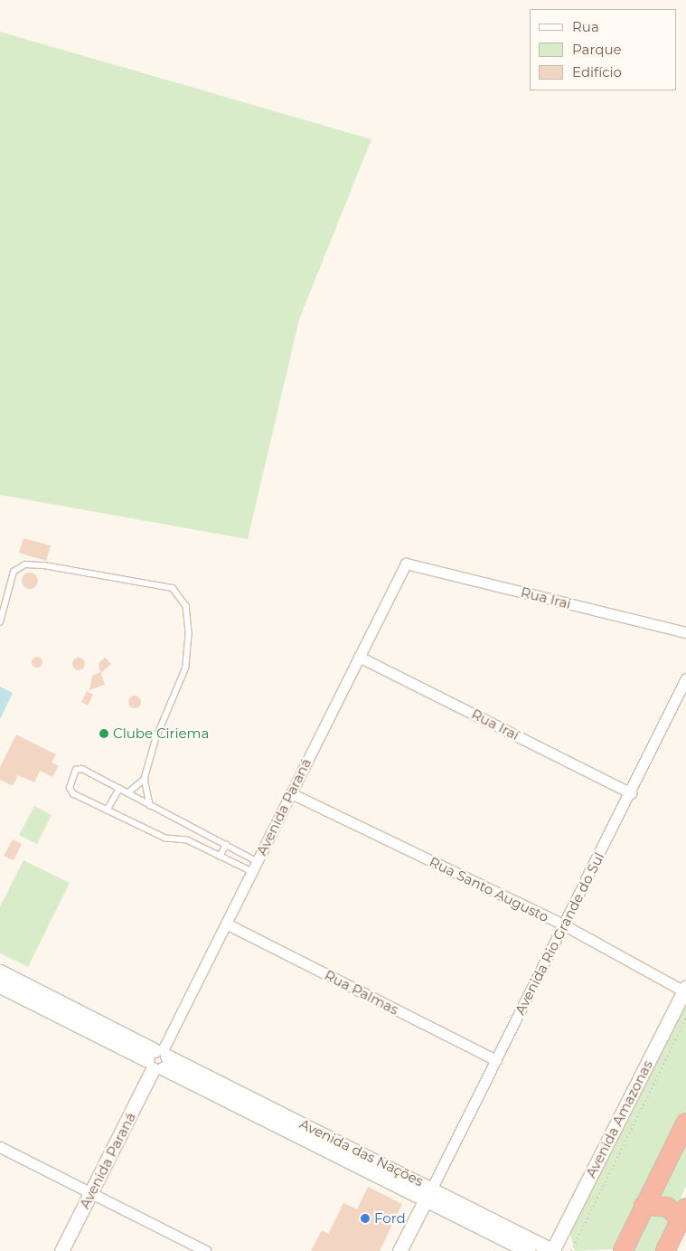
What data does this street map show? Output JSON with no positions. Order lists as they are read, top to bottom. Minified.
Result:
{"streets":{"main road":["Avenida Paraná","Avenida Amazonas","Avenida das Nações"],"street":["Rua Irai","Rua Iraí","Rua Santo Augusto","Avenida Rio Grande do Sul","Rua Palmas"]},"crossings":[["Rua Irai","Avenida Paraná"],["Rua Iraí","Avenida Paraná"],["Rua Iraí","Avenida Rio Grande do Sul"],["Avenida Paraná","Rua Santo Augusto"],["Avenida Paraná","Rua Palmas"],["Avenida Paraná","Avenida das Nações"],["Rua Santo Augusto","Avenida Rio Grande do Sul"],["Rua Santo Augusto","Avenida Amazonas"],["Avenida Rio Grande do Sul","Rua Palmas"],["Avenida Rio Grande do Sul","Avenida das Nações"],["Avenida Amazonas","Avenida das Nações"]],"places":["Clube Ciriema","Ford"],"legend":["Rua","Parque","Edifício"]}
